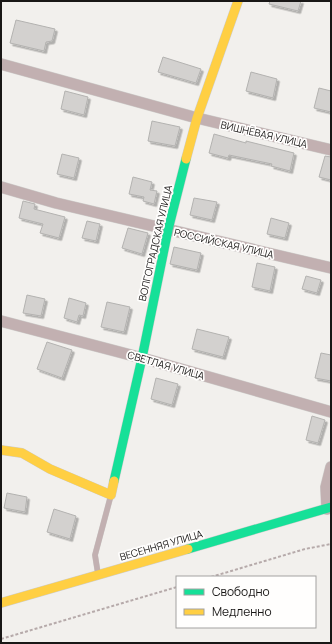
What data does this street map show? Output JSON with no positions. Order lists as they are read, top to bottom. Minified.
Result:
{"streets":{"street":["ВИШНЁВАЯ УЛИЦА","ВОЛГОГРАДСКАЯ УЛИЦА","РОССИЙСКАЯ УЛИЦА","СВЕТЛАЯ УЛИЦА","ВЕСЕННЯЯ УЛИЦА"]},"crossings":[["ВИШНЁВАЯ УЛИЦА","ВОЛГОГРАДСКАЯ УЛИЦА"],["ВОЛГОГРАДСКАЯ УЛИЦА","РОССИЙСКАЯ УЛИЦА"],["ВОЛГОГРАДСКАЯ УЛИЦА","СВЕТЛАЯ УЛИЦА"]],"legend":["Свободно","Медленно"]}
